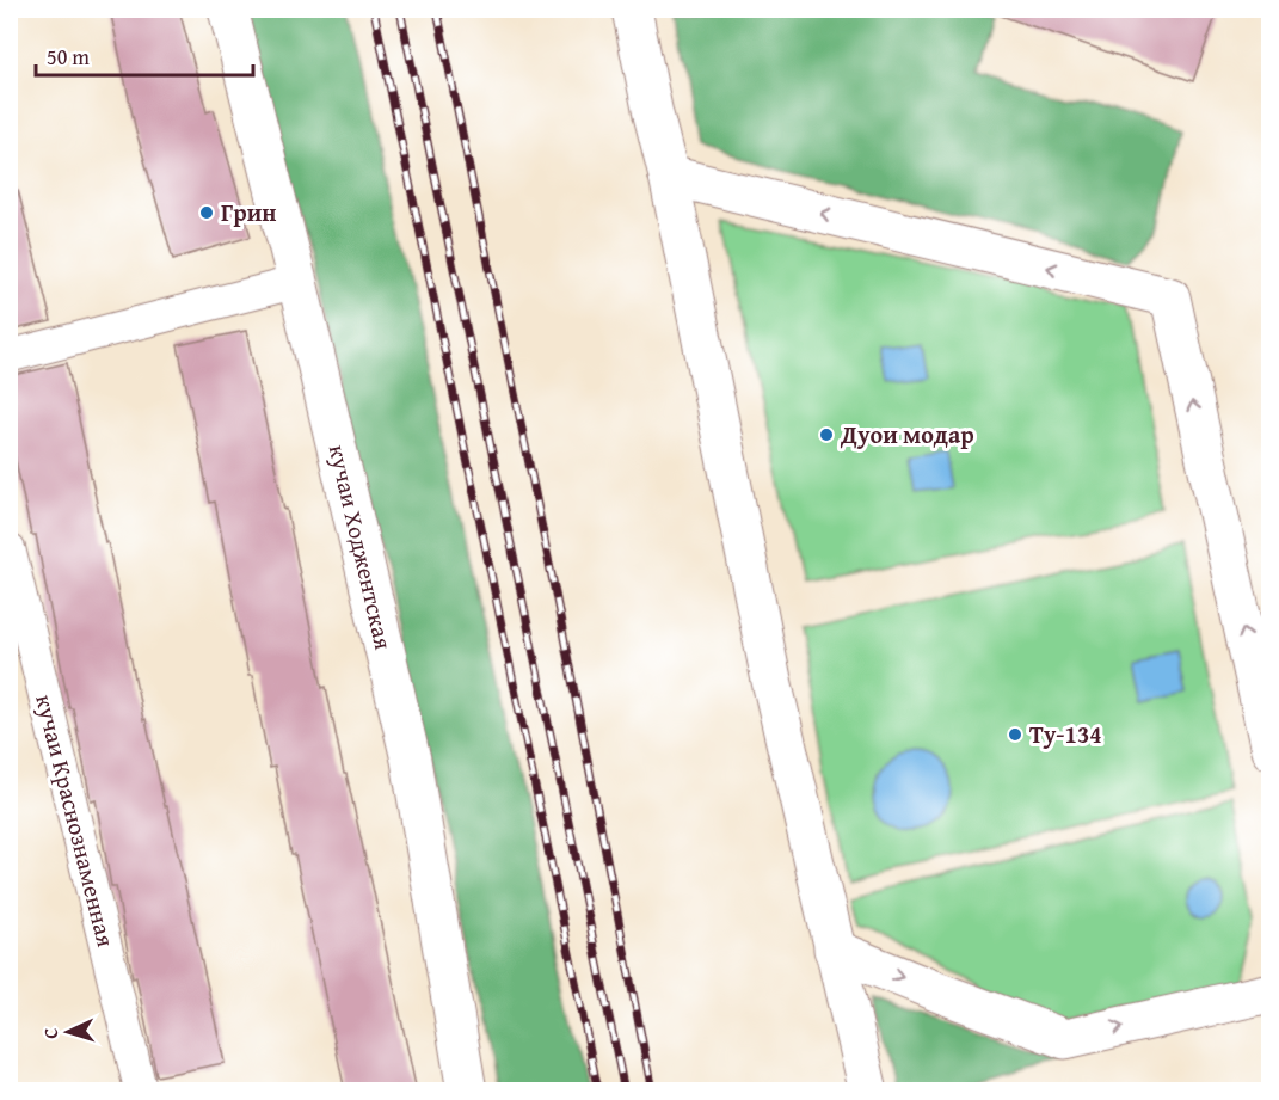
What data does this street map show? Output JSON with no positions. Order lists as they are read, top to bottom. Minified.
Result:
{"streets":{"street":["кучаи Ходжентская","кучаи Краснознаменная"]},"places":["Грин","Дуои модар","Ту-134"],"scale_bar":"50 m","north":"left"}
